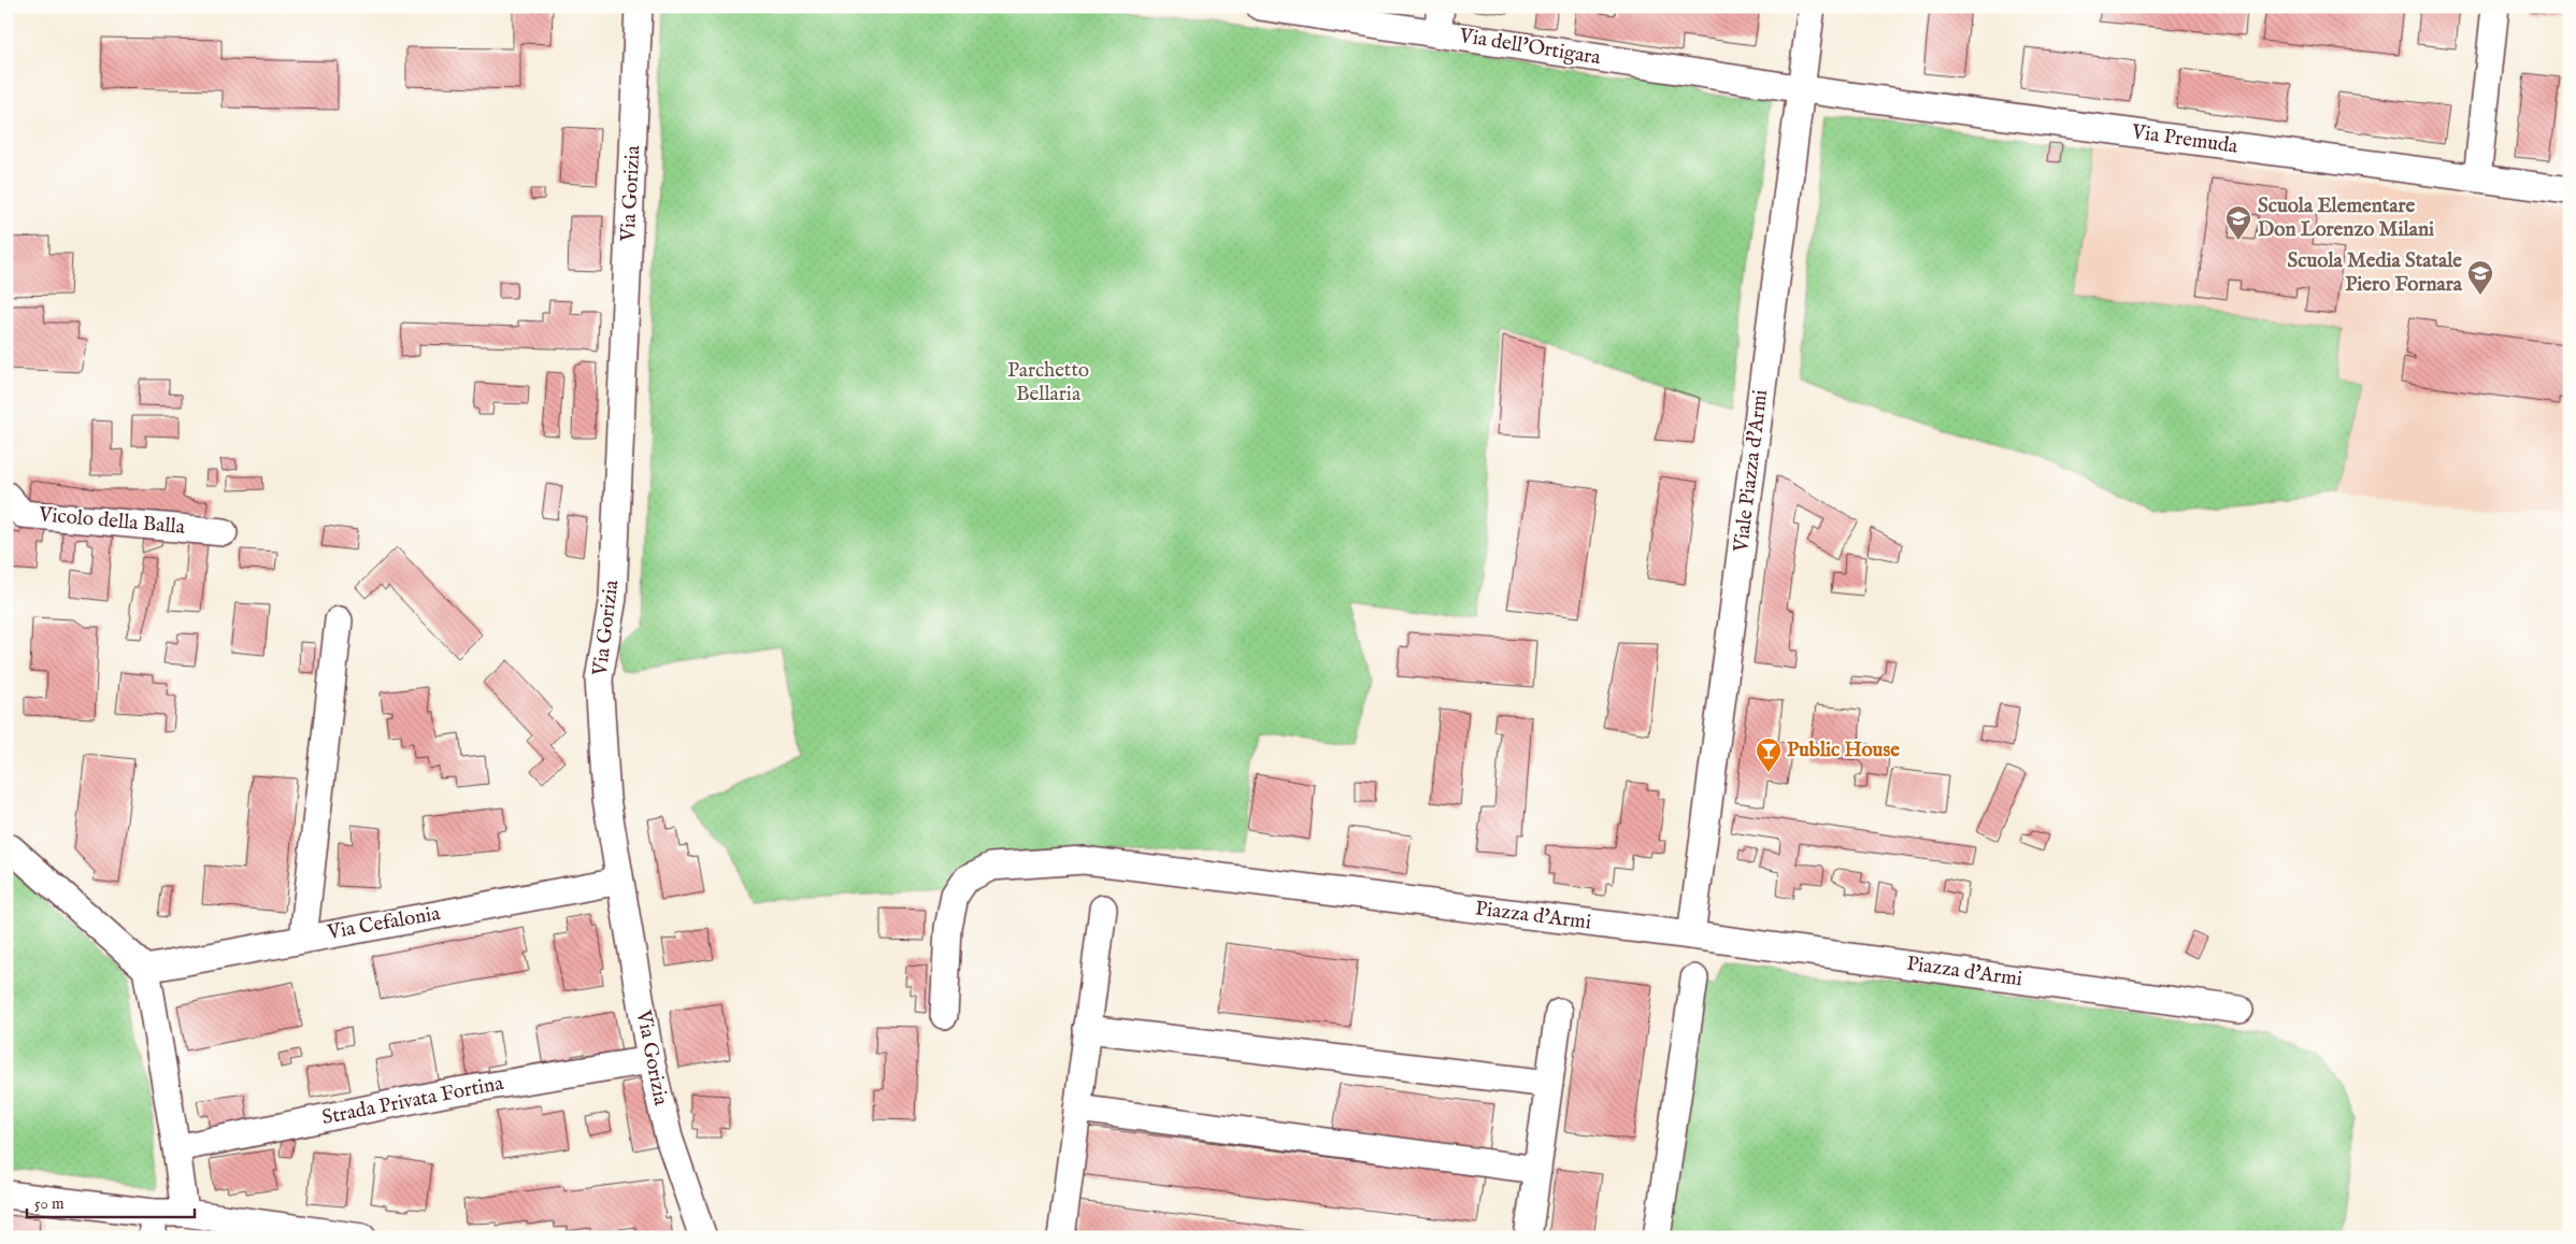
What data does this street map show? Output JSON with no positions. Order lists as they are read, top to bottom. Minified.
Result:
{"streets":{"street":["Via dell'Ortigara","Via Premuda","Via Gorizia","Viale Piazza d'Armi","Vicolo della Balla","Piazza d'Armi","Via Cefalonia","Strada Privata Fortina"]},"crossings":[["Via dell'Ortigara","Via Premuda"],["Via dell'Ortigara","Viale Piazza d'Armi"],["Via Premuda","Viale Piazza d'Armi"],["Via Gorizia","Via Cefalonia"],["Via Gorizia","Strada Privata Fortina"],["Viale Piazza d'Armi","Piazza d'Armi"]],"parks":["Parchetto Bellaria"],"places":{"school or university":["Scuola Elementare Don Lorenzo Milani","Scuola Media Statale Piero Fornara"],"bar":["Public House"]},"scale_bar":"50 m"}
